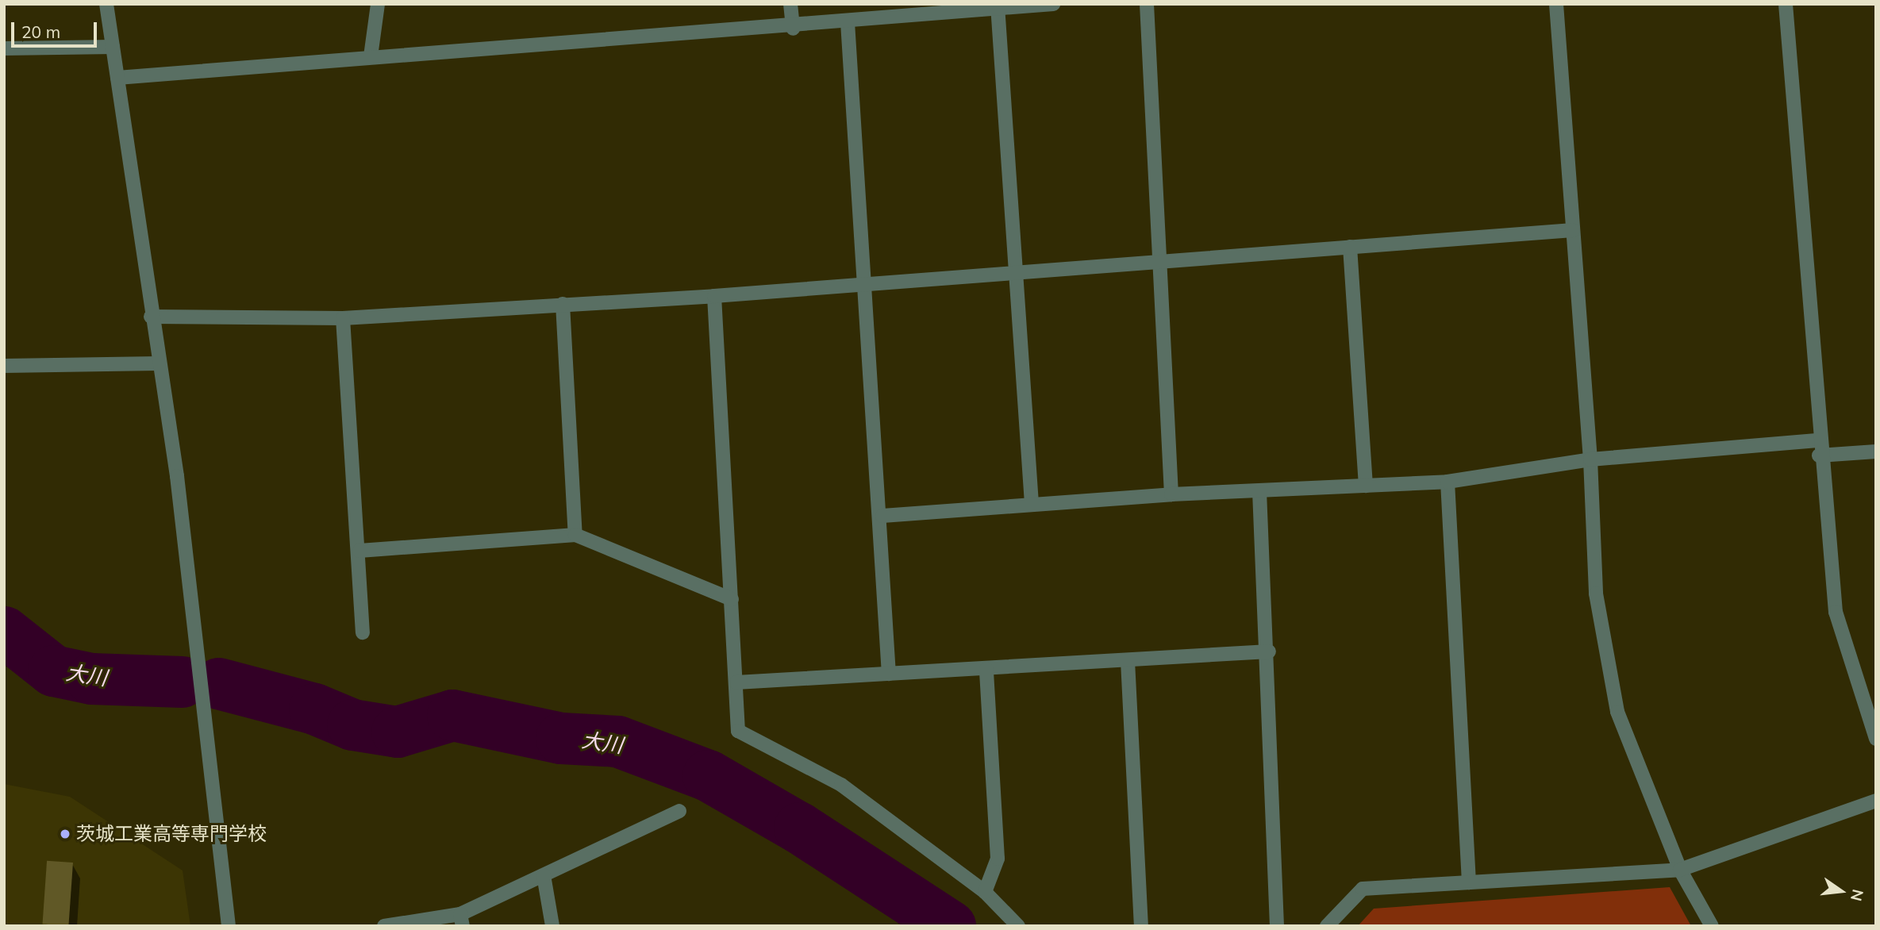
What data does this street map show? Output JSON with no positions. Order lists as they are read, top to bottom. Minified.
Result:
{"water":["大川"],"places":["茨城工業高等専門学校"],"scale_bar":"20 m","north":"right"}
